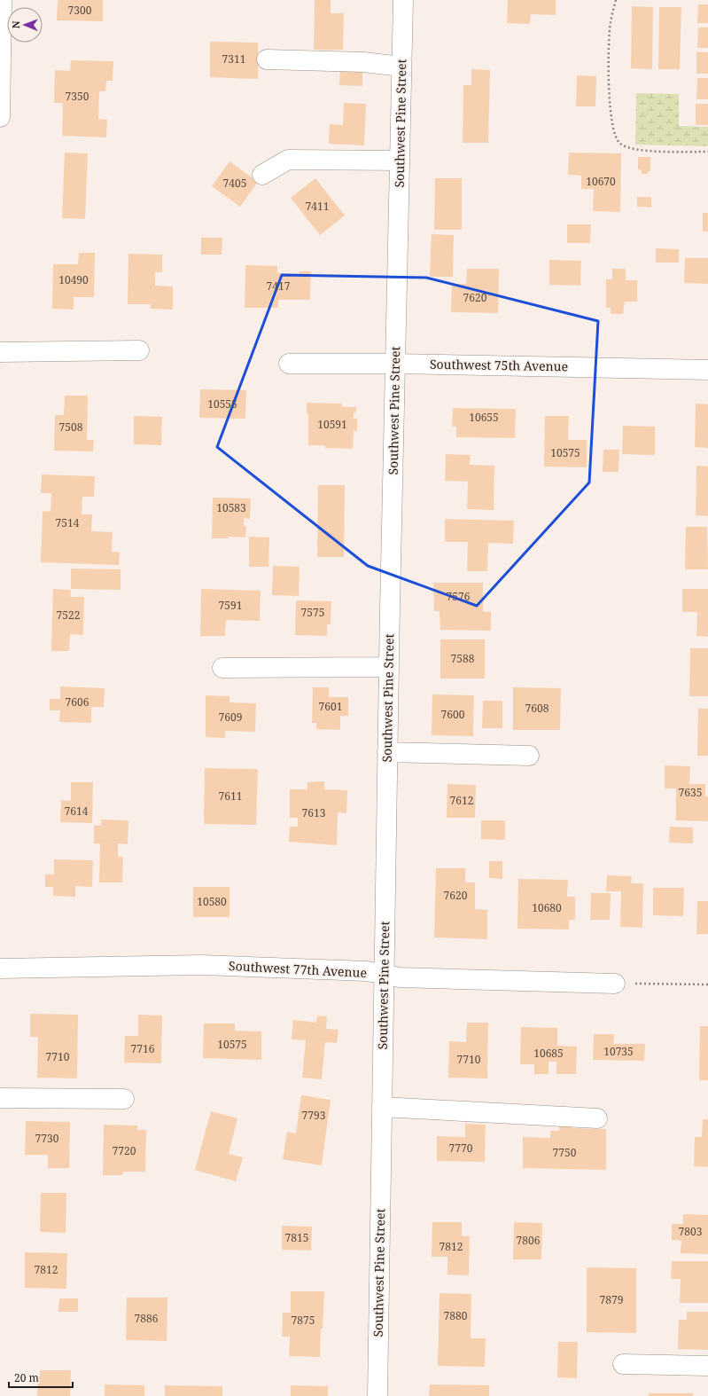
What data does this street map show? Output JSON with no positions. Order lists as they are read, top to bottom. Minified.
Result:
{"streets":{"street":["Southwest Pine Street","Southwest 75th Avenue","Southwest 77th Avenue"]},"crossings":[["Southwest Pine Street","Southwest 75th Avenue"],["Southwest Pine Street","Southwest 77th Avenue"]],"house_numbers":["7300","7311","7350","10670","7405","7411","10490","7417","7620","10555","10655","10591","7508","10575","10583","7514","7576","7591","7575","7522","7588","7606","7601","7608","7600","7609","7635","7611","7612","7614","7613","7620","10580","10680","10575","7716","10735","10685","7710","7710","7793","7730","7770","7720","7750","7803","7815","7806","7812","7812","7879","7880","7886","7875"],"scale_bar":"20 m","north":"left"}
